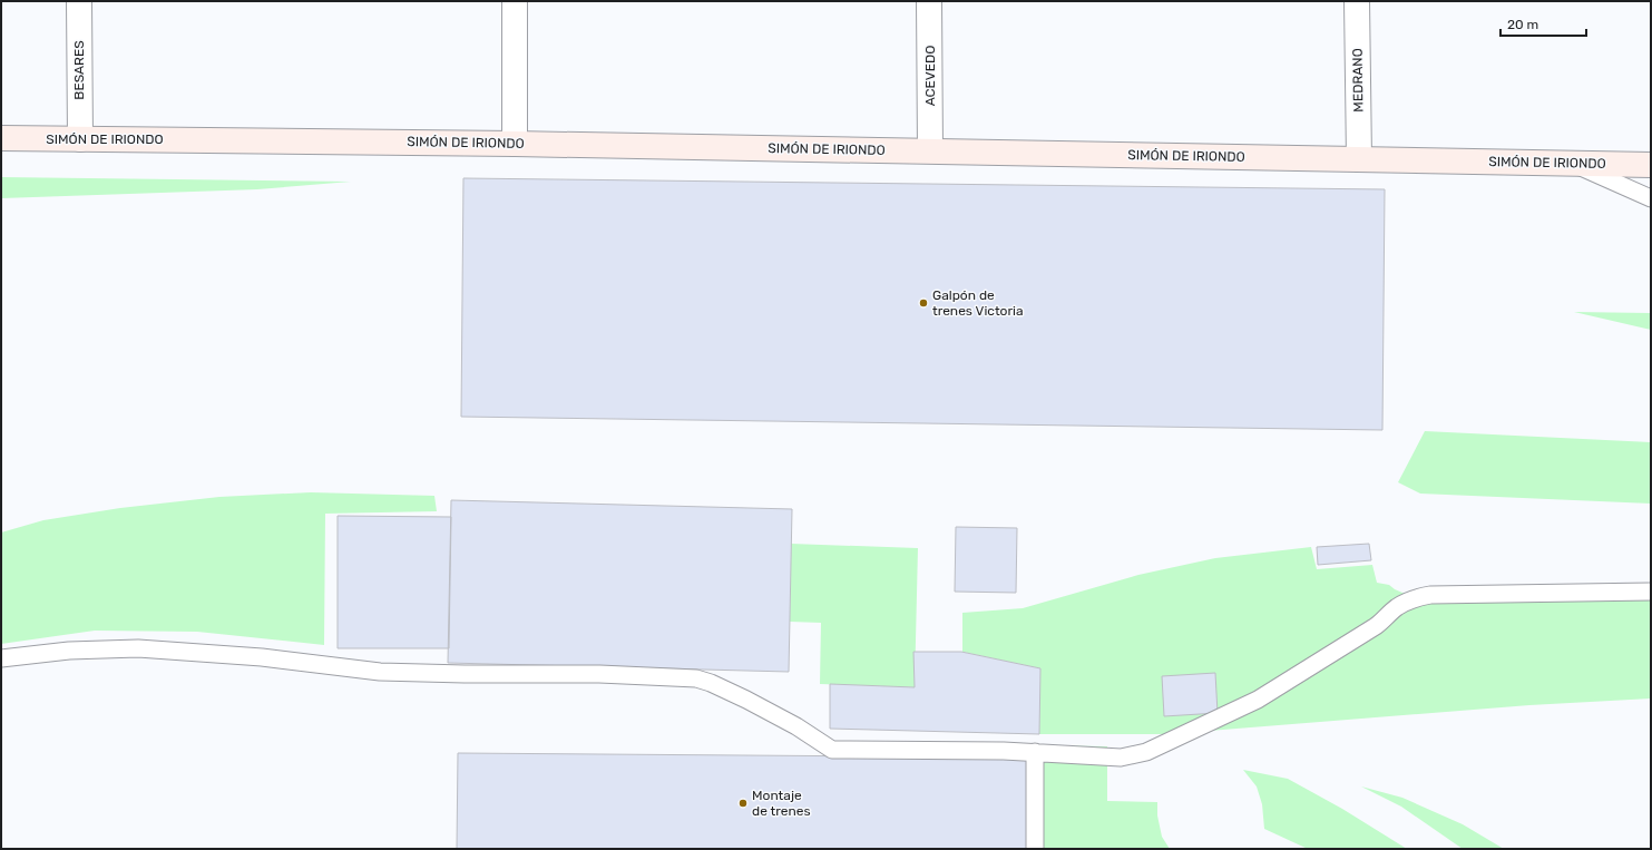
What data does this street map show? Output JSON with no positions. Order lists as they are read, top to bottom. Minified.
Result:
{"streets":{"street":["BESARES","ACEVEDO","MEDRANO","SIMÓN DE IRIONDO"]},"crossings":[["BESARES","SIMÓN DE IRIONDO"],["ACEVEDO","SIMÓN DE IRIONDO"],["MEDRANO","SIMÓN DE IRIONDO"]],"places":["Galpón de trenes Victoria","Montaje de trenes"],"scale_bar":"20 m"}
